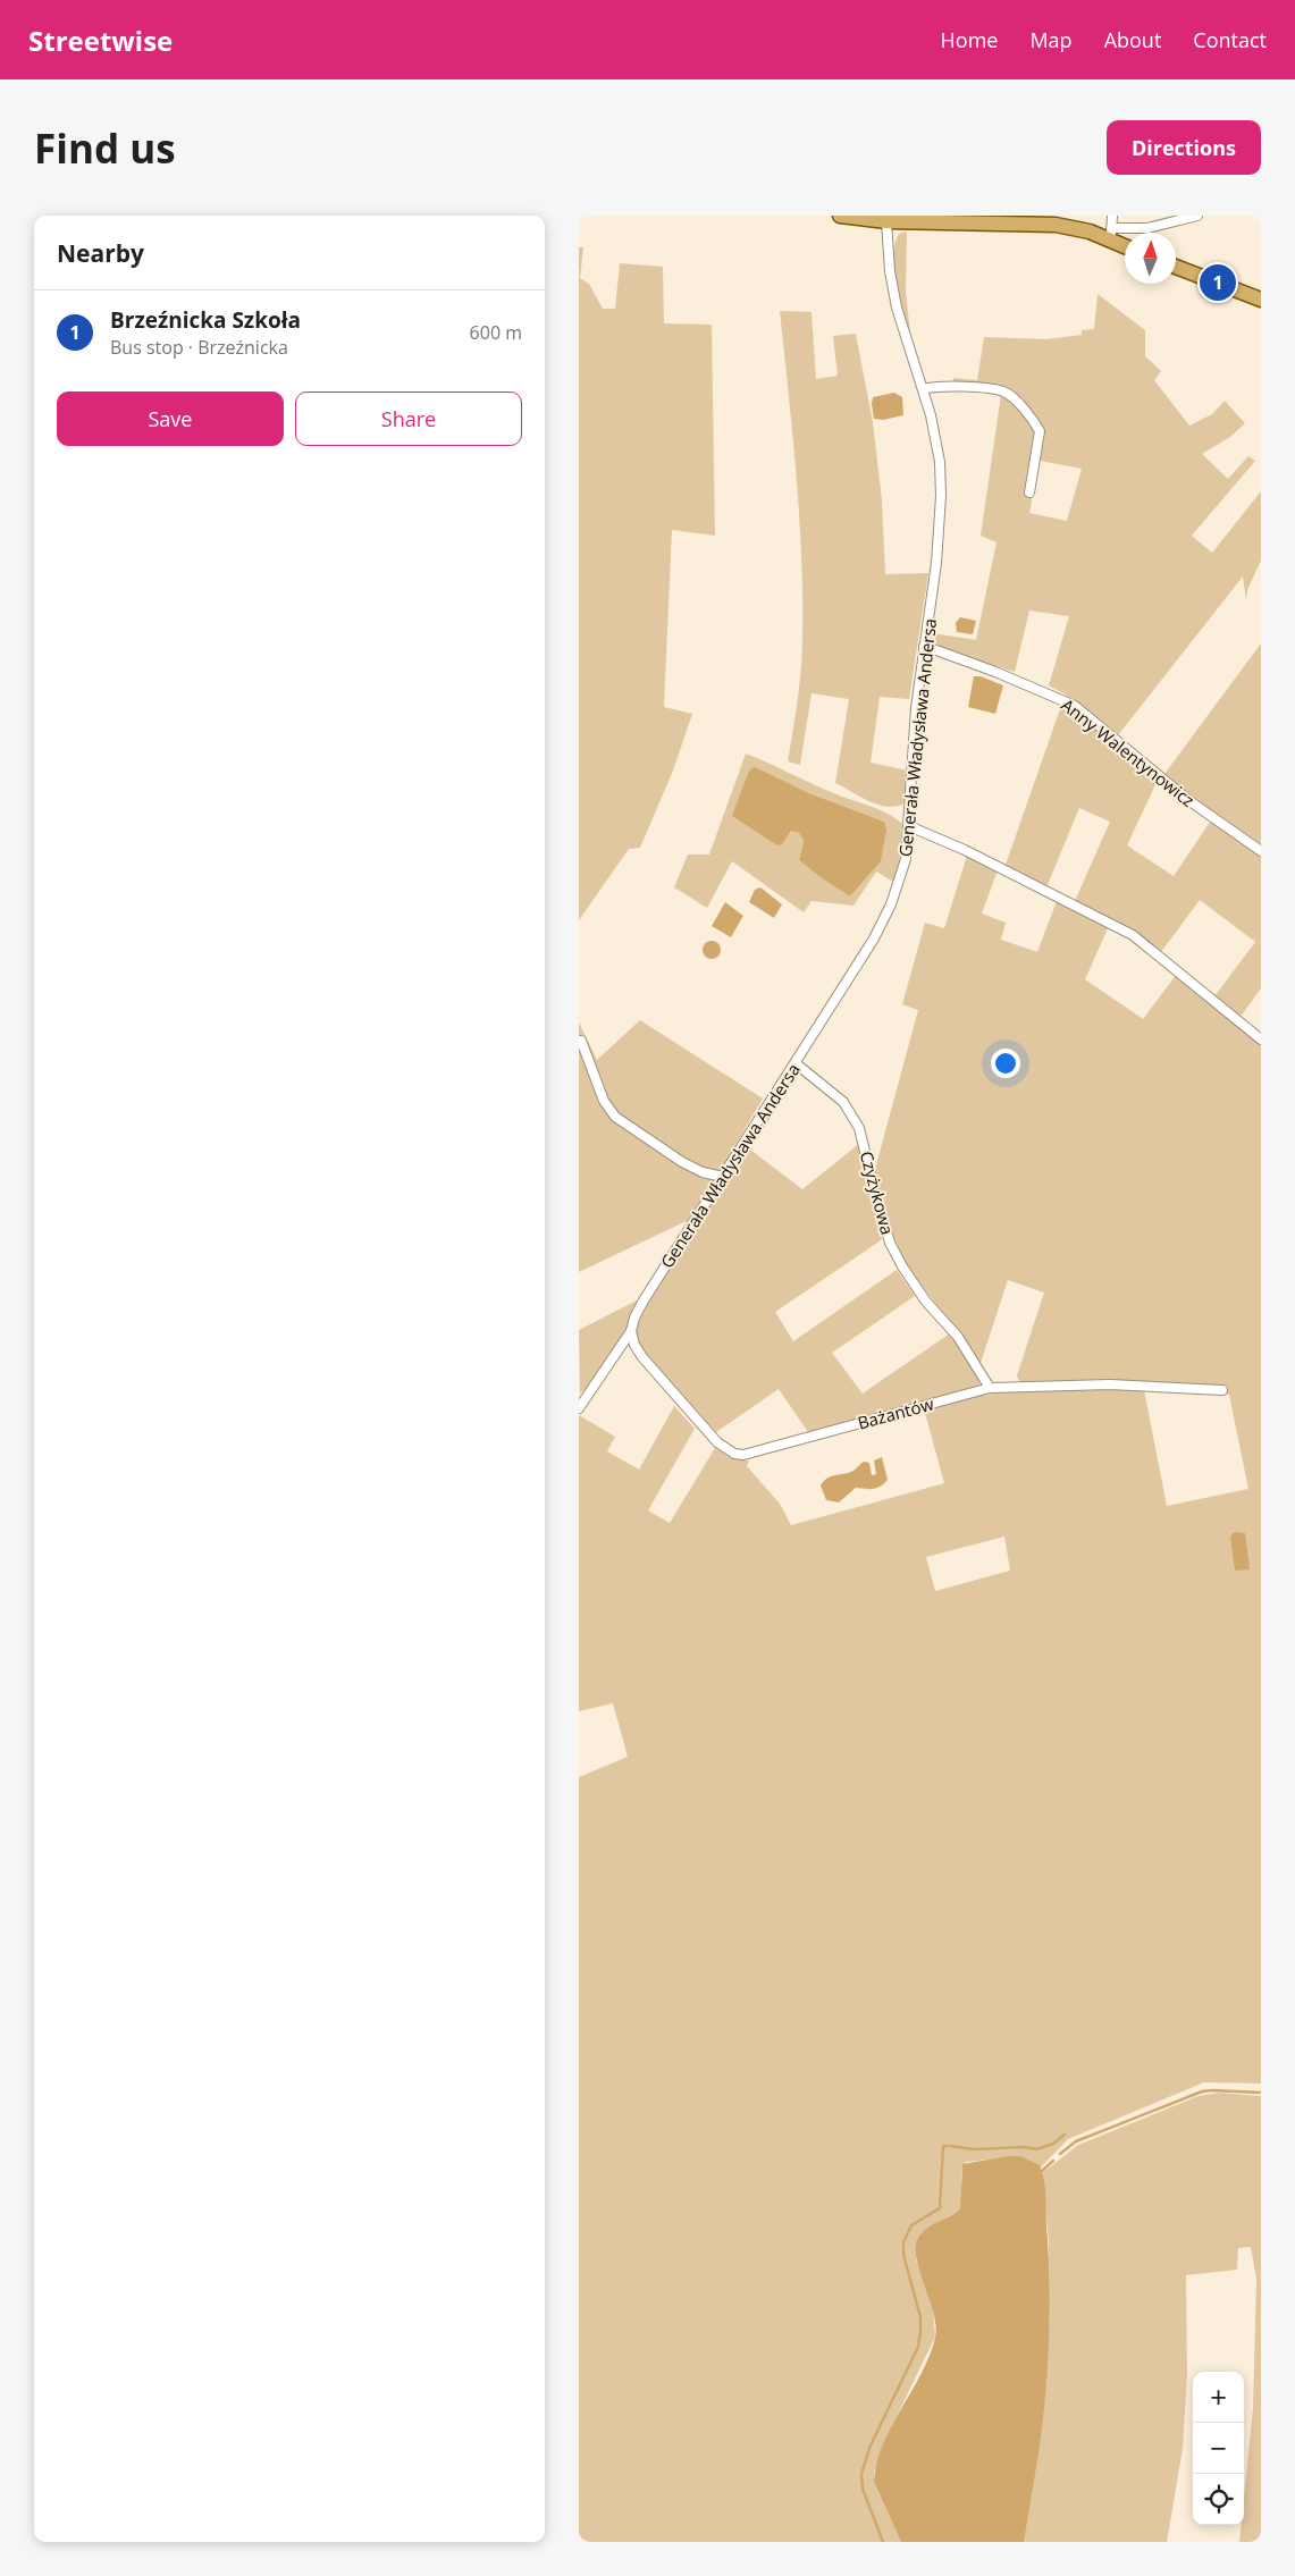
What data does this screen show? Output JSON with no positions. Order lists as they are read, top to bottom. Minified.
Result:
{"streets":{"street":["Generała Władysława Andersa","Anny Walentynowicz","Czyżykowa","Bażantów"]},"crossings":[["Generała Władysława Andersa","Anny Walentynowicz"],["Generała Władysława Andersa","Czyżykowa"],["Generała Władysława Andersa","Bażantów"],["Czyżykowa","Bażantów"]],"north":"top","page":{"header":"Streetwise","nav":["Home","Map","About","Contact"],"buttons":["Directions",["Save","Share"]],"title":"Find us","heading":"Nearby","pins":"1","list":[{"mark":"1","name":"Brzeźnicka Szkoła","note":"Bus stop · Brzeźnicka","value":"600 m"}],"map_buttons":["+","−"]}}
